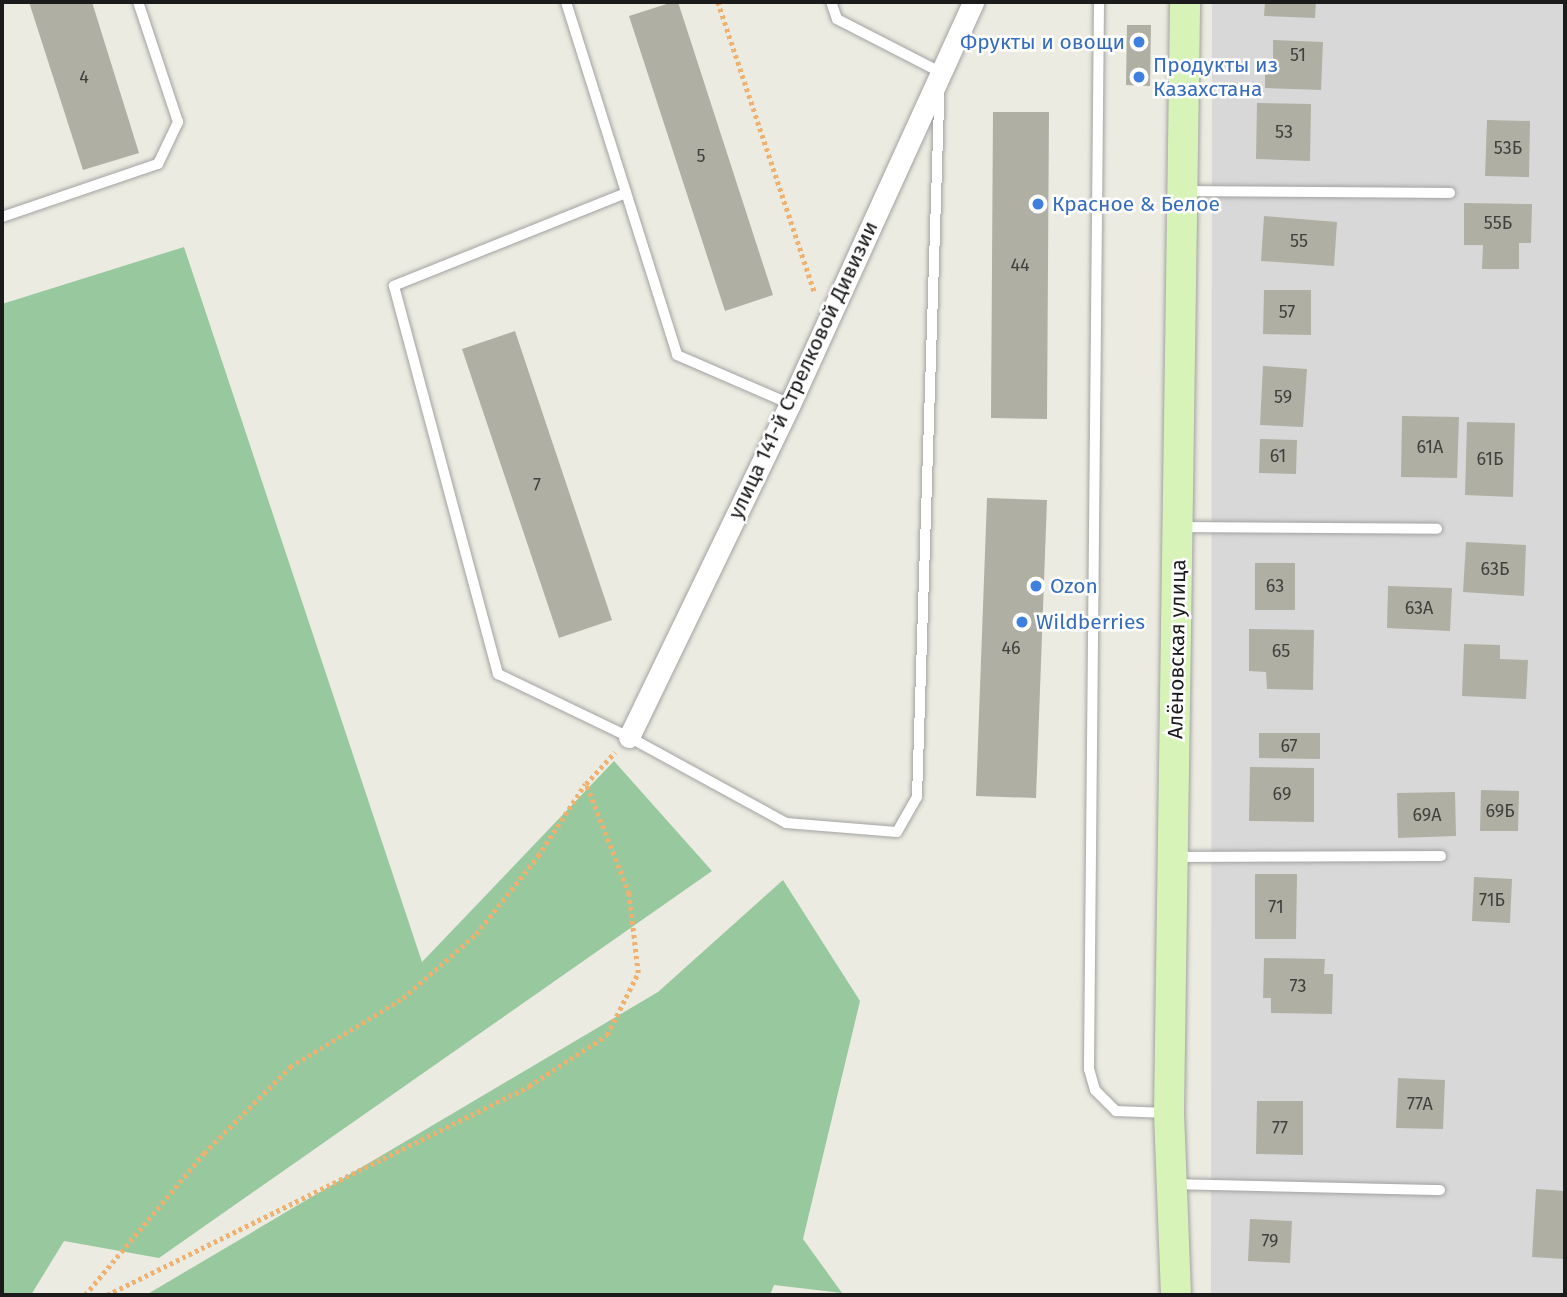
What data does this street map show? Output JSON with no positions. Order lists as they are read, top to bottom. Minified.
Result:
{"streets":{"street":["улица 141-й Стрелковой Дивизии","Алёновская улица"]},"places":["Фрукты и овощи","Продукты из Казахстана","Красное & Белое","Ozon","Wildberries"],"house_numbers":["51","4","53","53Б","5","55Б","55","44","57","59","61А","61","61Б","7","63Б","63","63А","46","65","67","69","69Б","69А","71Б","71","73","77А","77","79"]}
